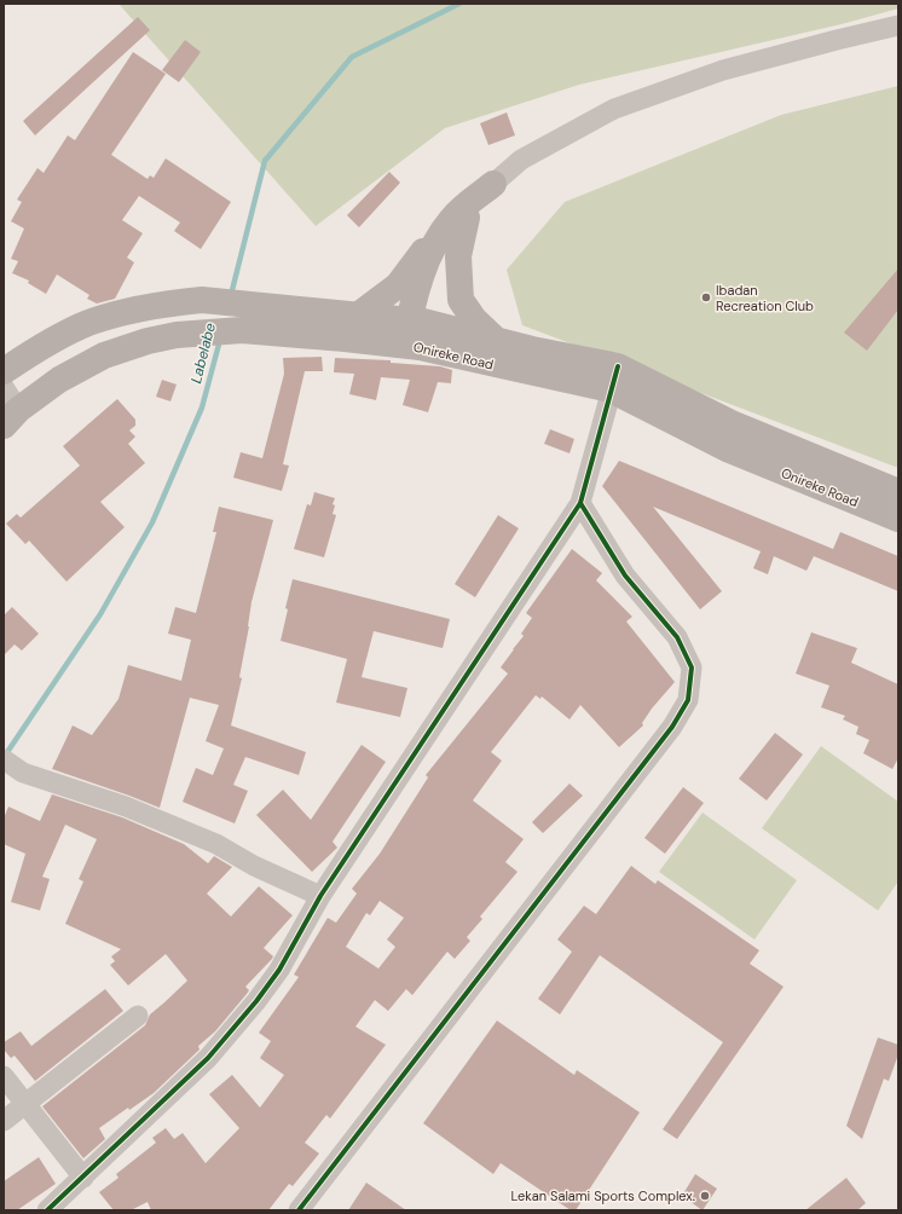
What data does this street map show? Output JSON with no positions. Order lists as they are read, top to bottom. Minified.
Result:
{"streets":{"main road":["Onireke Road"]},"water":["Labelabe"],"places":["Ibadan Recreation Club","Lekan Salami Sports Complex."]}
